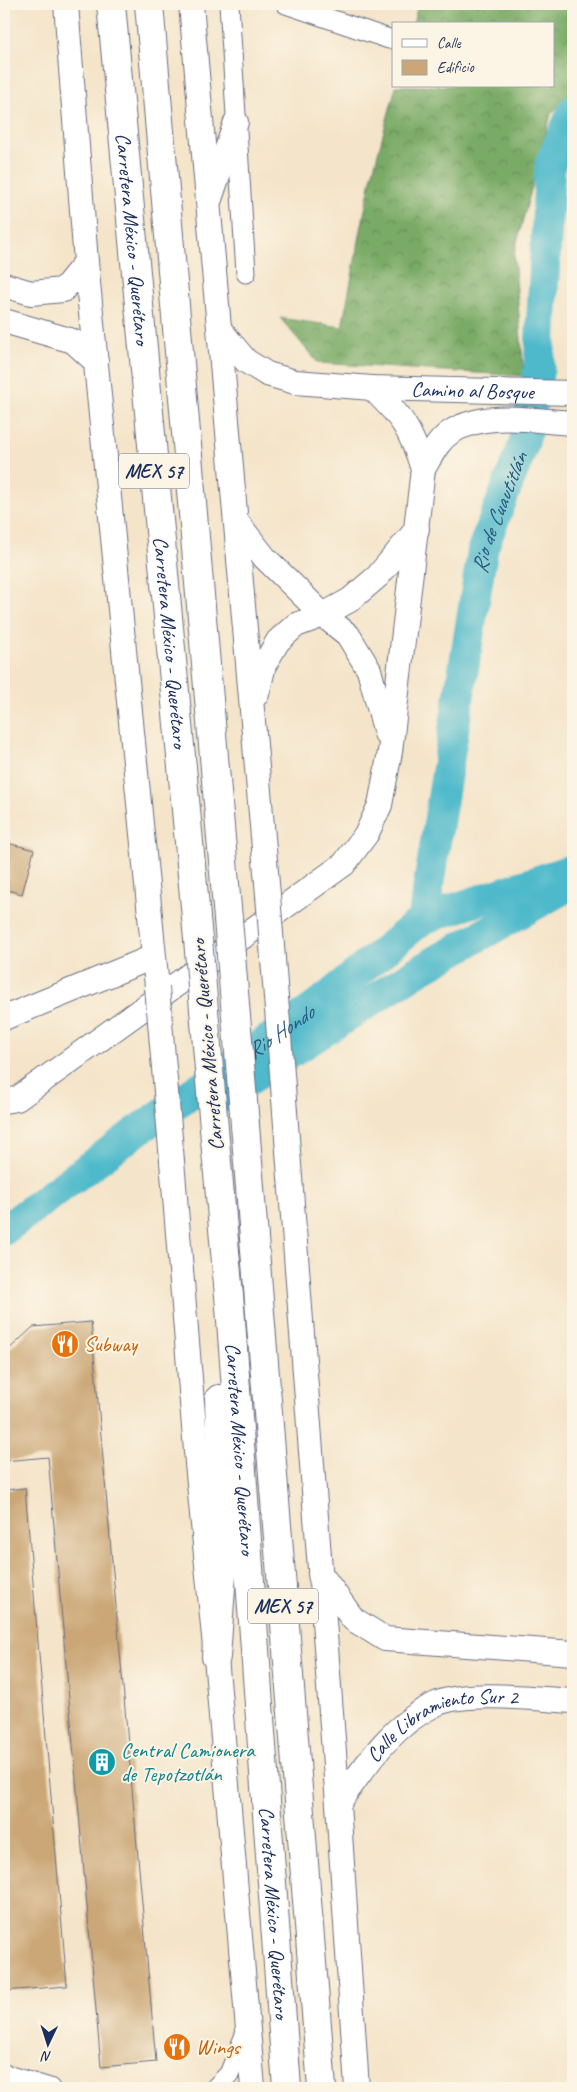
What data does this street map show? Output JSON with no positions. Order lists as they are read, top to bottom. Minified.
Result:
{"streets":{"highway":["Carretera México - Querétaro","MEX 57"],"main road":["Camino al Bosque","Calle Libramiento Sur 2"]},"water":["Rio de Cuautitlán","Rio Hondo"],"places":{"restaurant":["Subway","Wings"],"building":["Central Camionera de Tepotzotlán"]},"legend":["Calle","Edificio"],"north":"bottom"}
